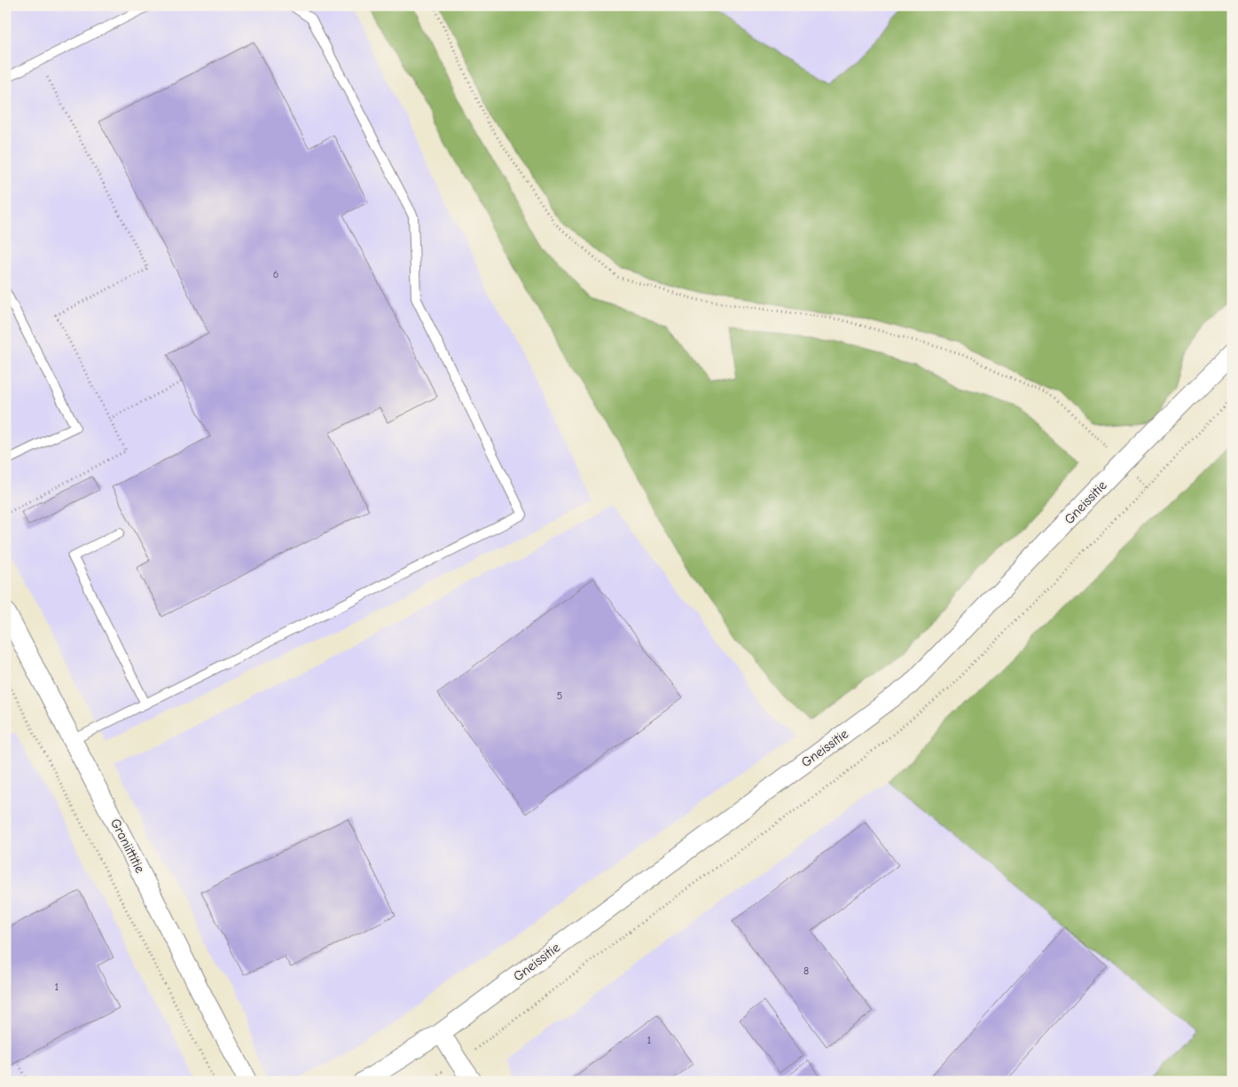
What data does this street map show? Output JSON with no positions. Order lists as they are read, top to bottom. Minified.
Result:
{"streets":{"street":["Gneissitie","Graniittitie"]},"house_numbers":["6","5","8","1","1"]}
